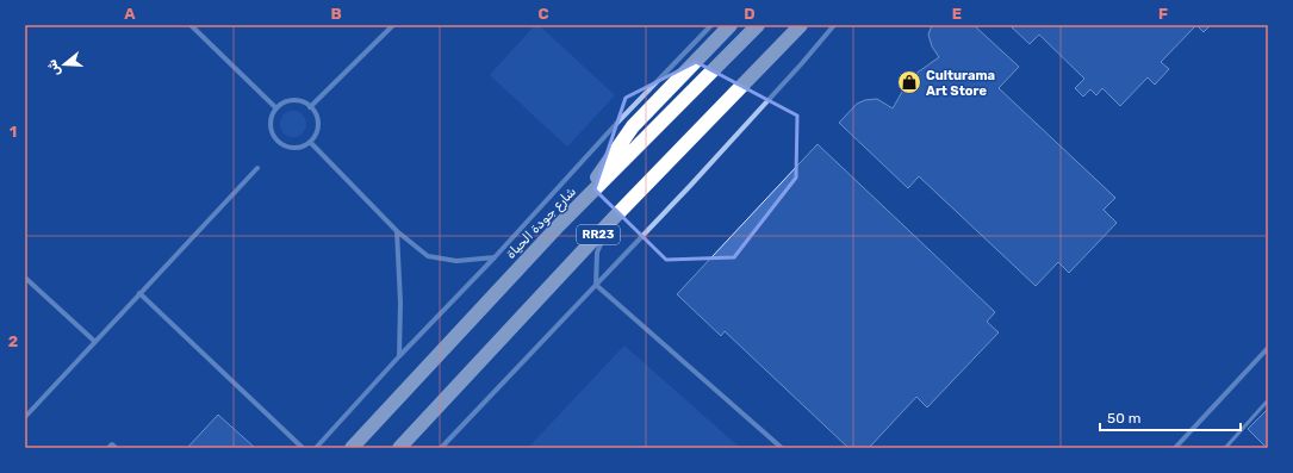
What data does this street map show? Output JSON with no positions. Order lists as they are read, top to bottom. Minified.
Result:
{"streets":{"highway":["شارع جودة الحياة","RR23"]},"places":{"shop":["Culturama Art Store"]},"scale_bar":"50 m","north":"left","grid":{"columns":["A","B","C","D","E","F"],"rows":["1","2"]}}
